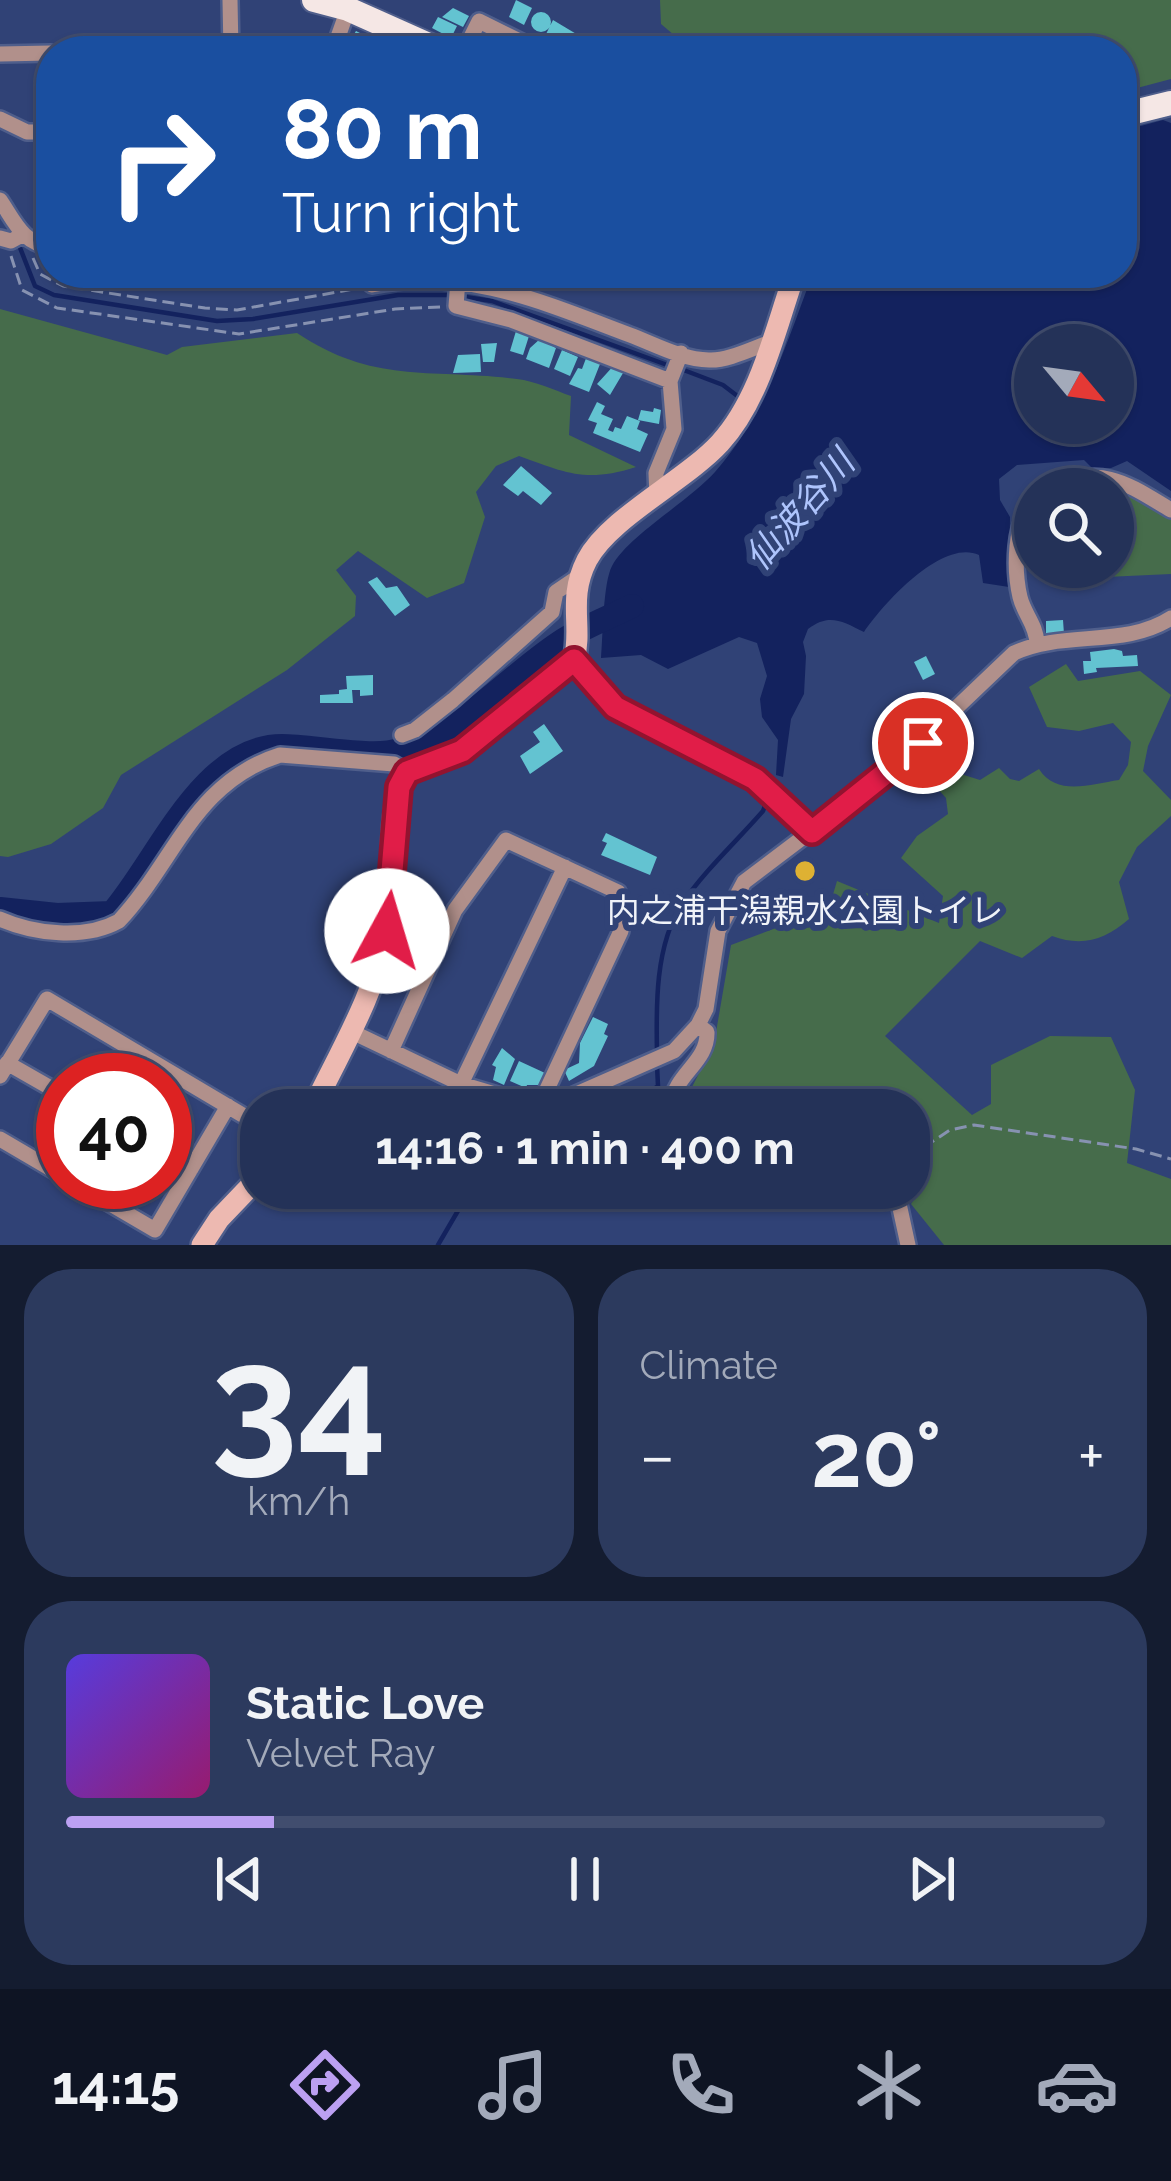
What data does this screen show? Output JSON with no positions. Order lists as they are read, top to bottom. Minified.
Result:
{"water":["仙波谷川"],"places":["内之浦干潟親水公園トイレ"],"north":"bottom right","page":{"turn":["80 m","Turn right"],"limit":"40","trip":"14:16 · 1 min · 400 m","tile":[["34","km/h"],"Climate"],"heat":["−","20°","+"],"song":["Static Love","Velvet Ray"],"tabs":"14:15"}}
